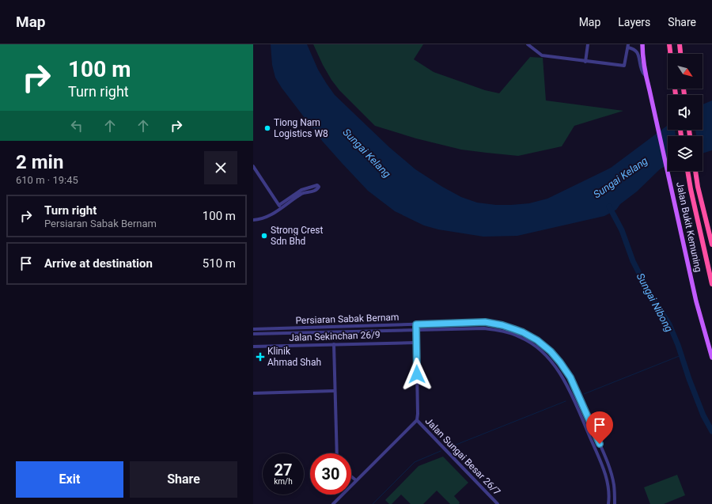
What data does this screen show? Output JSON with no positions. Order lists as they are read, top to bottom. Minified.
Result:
{"streets":{"main road":["Jalan Bukit Kemuning"],"street":["Persiaran Sabak Bernam","Jalan Sekinchan 26/9","Jalan Sungai Besar 26/7"]},"crossings":[["Persiaran Sabak Bernam","Jalan Sungai Besar 26/7"],["Jalan Sekinchan 26/9","Jalan Sungai Besar 26/7"]],"water":["Sungai Kelang","Sungai Nibong"],"places":{"other":["Tiong Nam Logistics W8","Strong Crest Sdn Bhd"],"health":["Klinik Ahmad Shah"]},"north":"bottom right","page":{"header":"Map","nav":["Map","Layers","Share"],"turn":["100 m","Turn right"],"heading":["2 min","610 m · 19:45"],"list":[{"name":"Turn right","note":"Persiaran Sabak Bernam","value":"100 m"},{"name":"Arrive at destination","value":"510 m"}],"speed":"27 km/h","limit":"30","buttons":["Exit","Share"]}}
